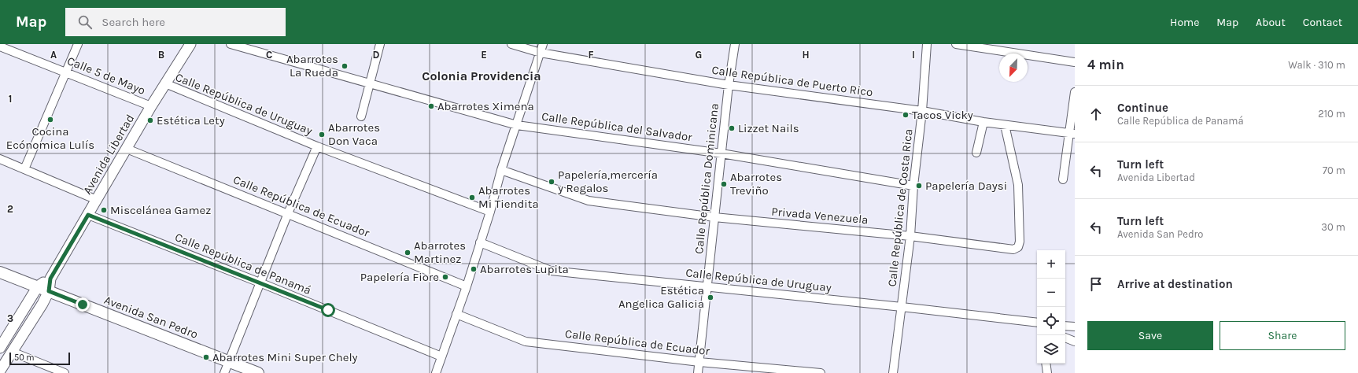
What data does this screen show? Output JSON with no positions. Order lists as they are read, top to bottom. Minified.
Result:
{"streets":{"main road":["Avenida San Pedro"],"street":["Calle 5 de Mayo","Calle República de Puerto Rico","Calle República de Uruguay","Calle República del Salvador","Avenida Libertad","Calle República Dominicana","Calle República de Ecuador","Calle República de Costa Rica","Privada Venezuela","Calle República de Panamá"]},"crossings":[["Calle 5 de Mayo","Avenida Libertad"],["Calle República de Puerto Rico","Calle República Dominicana"],["Calle República de Puerto Rico","Calle República de Costa Rica"],["Calle República de Puerto Rico","Privada Venezuela"],["Calle República de Uruguay","Avenida Libertad"],["Calle República de Uruguay","Calle República Dominicana"],["Calle República de Uruguay","Calle República de Costa Rica"],["Calle República del Salvador","Calle República Dominicana"],["Calle República del Salvador","Calle República de Costa Rica"],["Avenida Libertad","Calle República de Ecuador"],["Avenida Libertad","Calle República de Panamá"],["Avenida Libertad","Avenida San Pedro"],["Calle República Dominicana","Calle República de Ecuador"],["Calle República Dominicana","Privada Venezuela"],["Calle República de Costa Rica","Privada Venezuela"]],"districts":["Colonia Providencia"],"places":["Abarrotes La Rueda","Abarrotes Ximena","Tacos Vicky","Cocina Ecónomica Lulís","Estética Lety","Lizzet Nails","Abarrotes Don Vaca","Papelería,mercería y Regalos","Abarrotes Treviño","Papelería Daysi","Abarrotes Mi Tiendita","Miscelánea Gamez","Abarrotes Martinez","Abarrotes Lupita","Papelería Fiore","Estética Angelica Galicia","Abarrotes Mini Super Chely"],"scale_bar":"50 m","north":"bottom left","page":{"header":"Map","search":"Search here","nav":["Home","Map","About","Contact"],"heading":["4 min","Walk · 310 m"],"list":[["Continue","Calle República de Panamá","210 m"],["Turn left","Avenida Libertad","70 m"],["Turn left","Avenida San Pedro","30 m"],"Arrive at destination"],"map_buttons":["+","−"],"buttons":["Save","Share"],"scale":"50 m"},"grid":{"columns":["A","B","C","D","E","F","G","H","I"],"rows":["1","2","3"]}}
